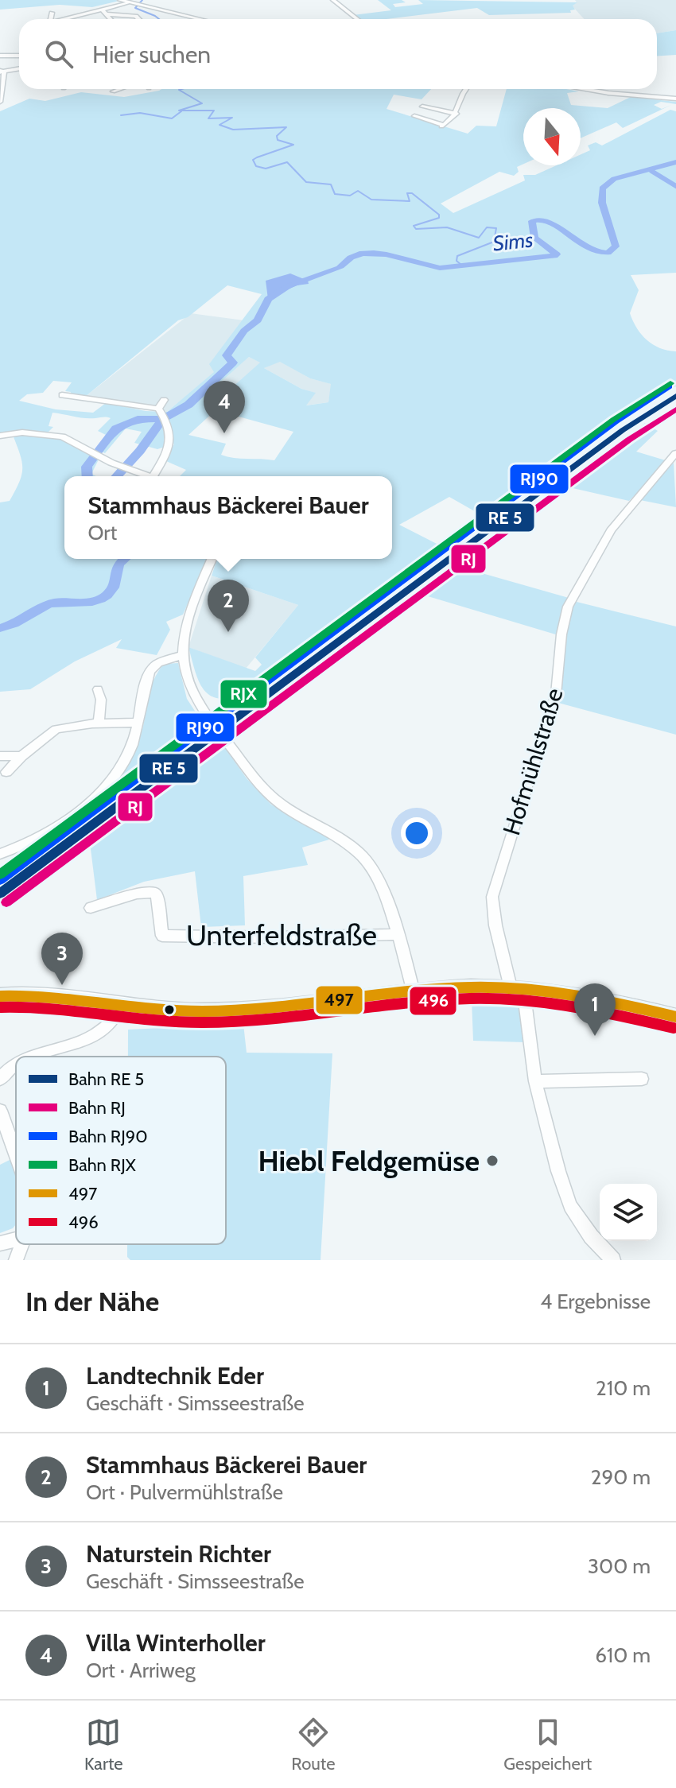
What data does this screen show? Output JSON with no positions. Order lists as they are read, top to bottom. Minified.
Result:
{"streets":{"street":["Hofmühlstraße","Unterfeldstraße"]},"water":["Sims"],"places":["Hiebl Feldgemüse"],"lines":["rail line RJX","rail line RJ90","rail line RJ","transit line 497","transit line 496"],"legend":["Bahn RE 5","Bahn RJ","Bahn RJ90","Bahn RJX","497","496"],"north":"bottom","page":{"search":"Hier suchen","pins":["4","2","3","1"],"popup":["Stammhaus Bäckerei Bauer","Ort"],"heading":["In der Nähe","4 Ergebnisse"],"list":[{"mark":"1","name":"Landtechnik Eder","note":"Geschäft · Simsseestraße","value":"210 m"},{"mark":"2","name":"Stammhaus Bäckerei Bauer","note":"Ort · Pulvermühlstraße","value":"290 m"},{"mark":"3","name":"Naturstein Richter","note":"Geschäft · Simsseestraße","value":"300 m"},{"mark":"4","name":"Villa Winterholler","note":"Ort · Arriweg","value":"610 m"}],"nav":["Karte","Route","Gespeichert"]}}
